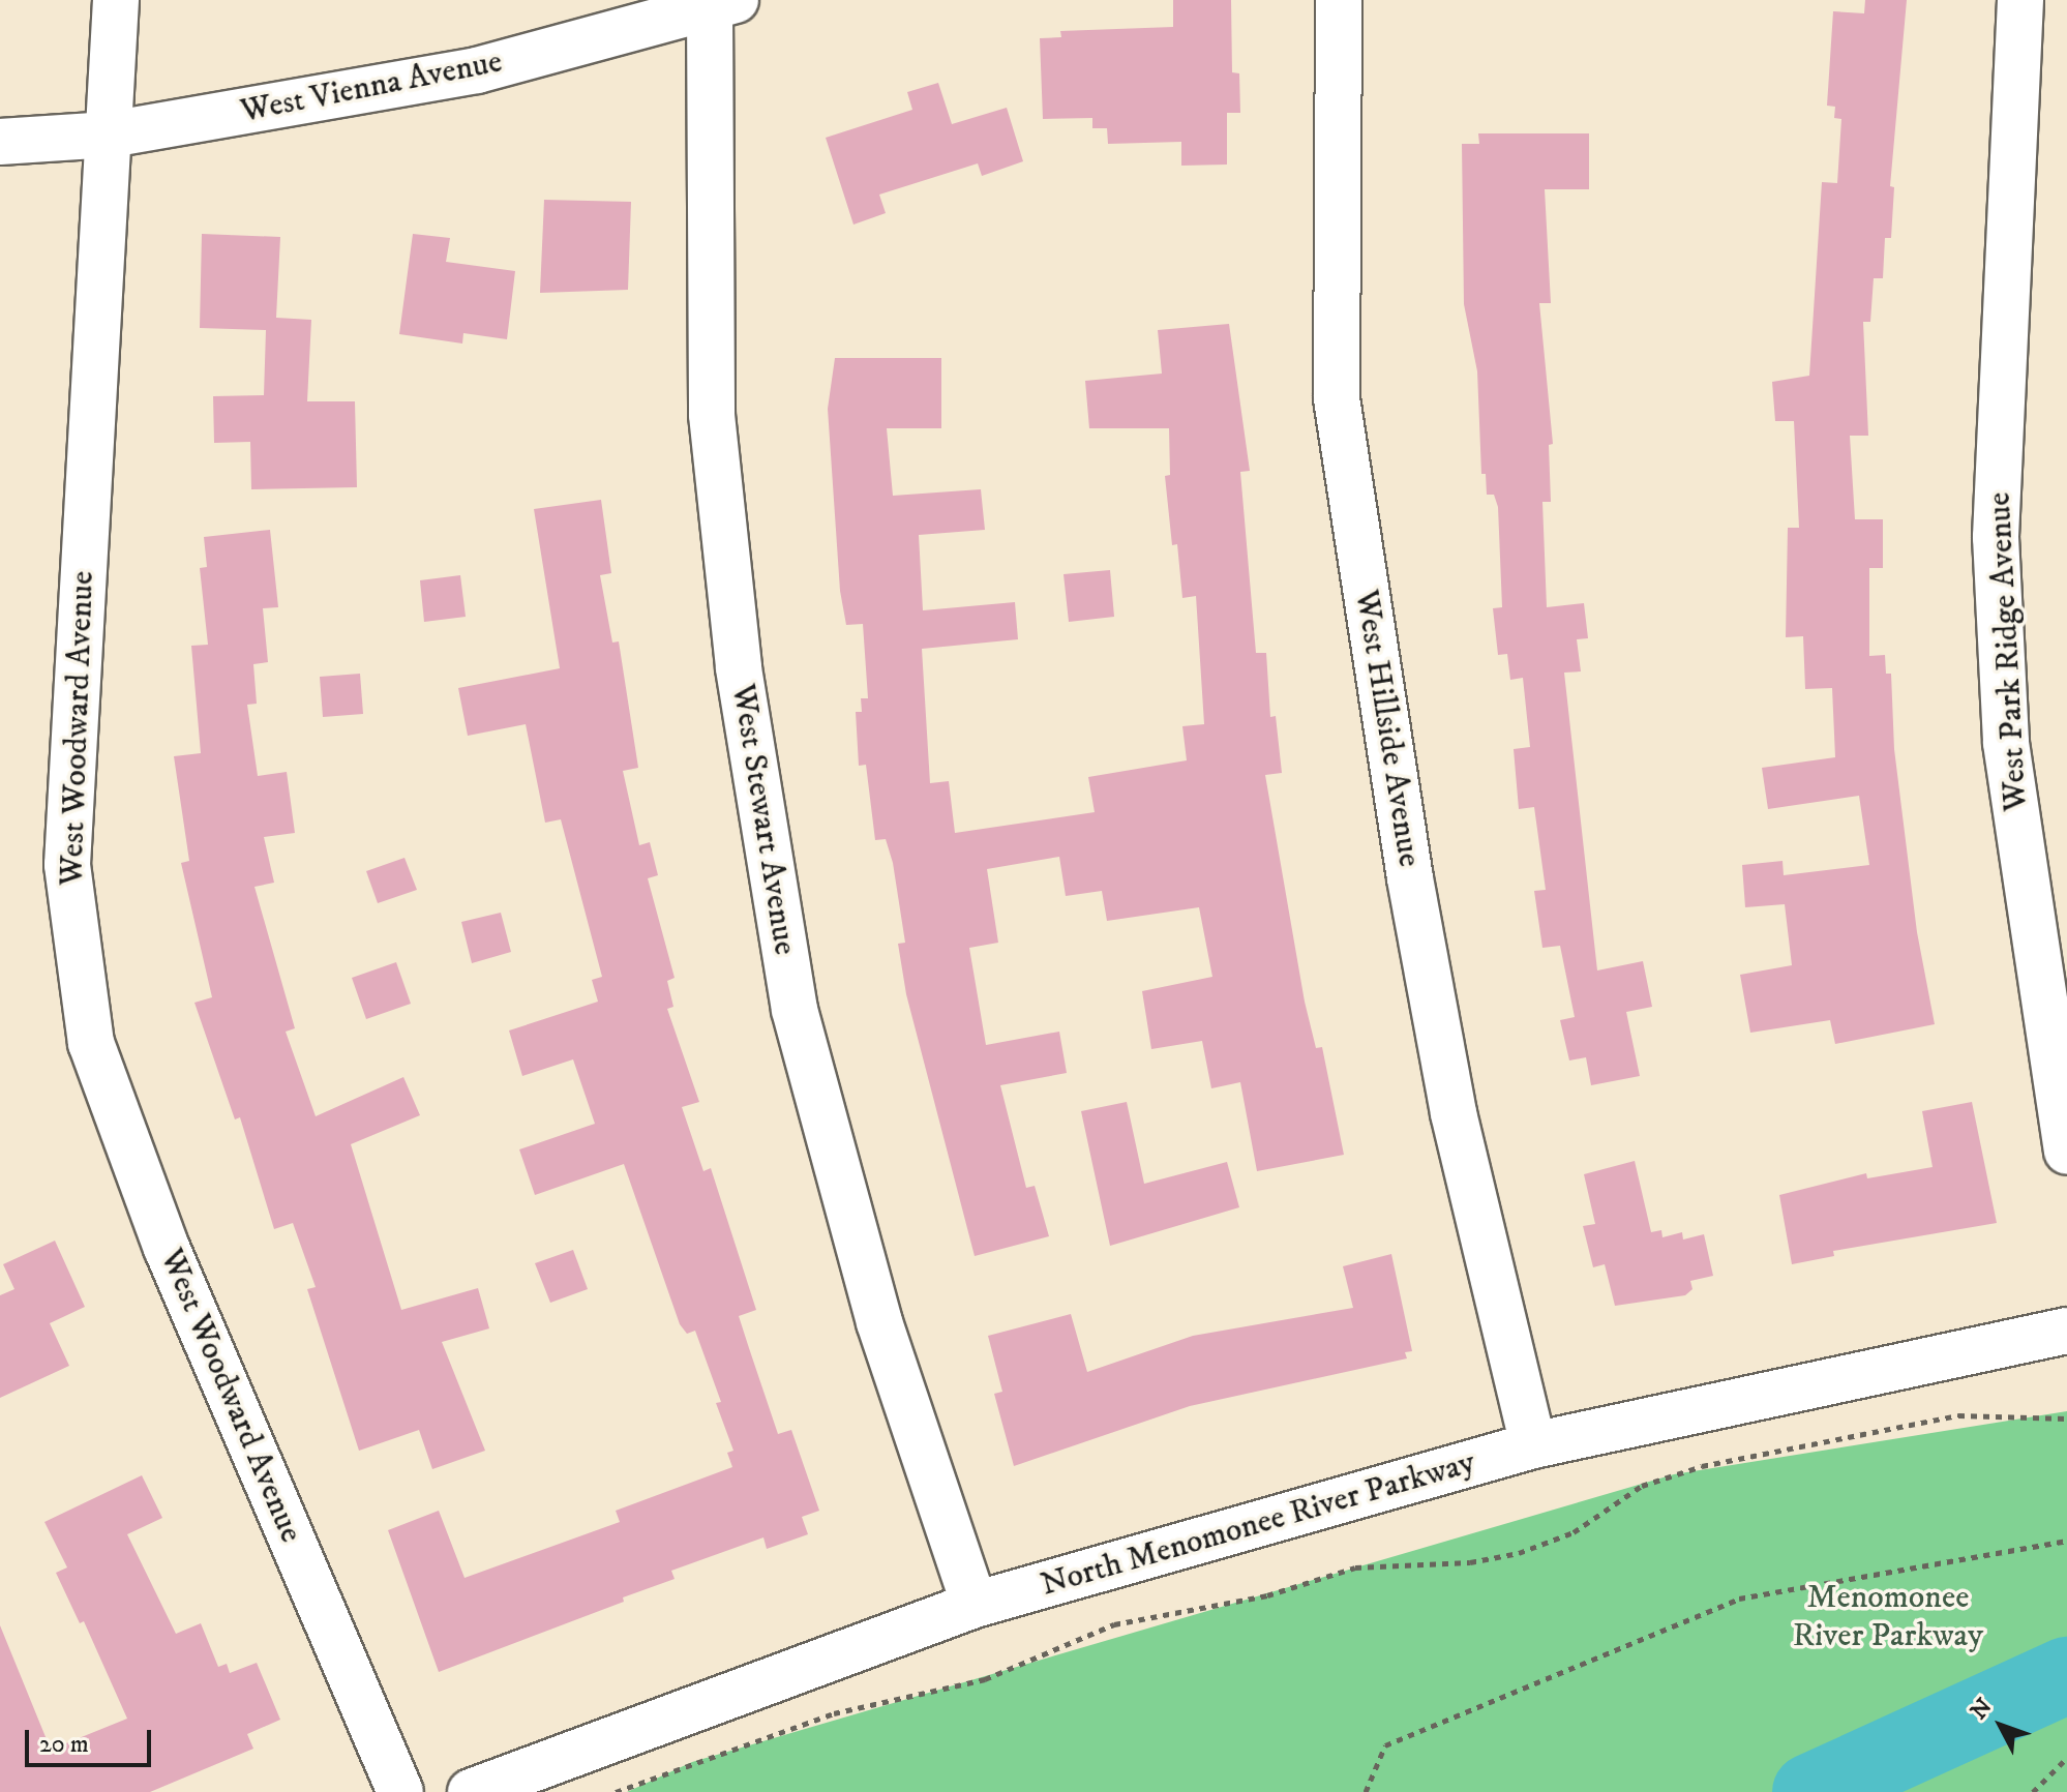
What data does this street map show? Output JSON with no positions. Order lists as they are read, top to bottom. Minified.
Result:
{"streets":{"street":["West Vienna Avenue","West Park Ridge Avenue","West Woodward Avenue","West Hillside Avenue","West Stewart Avenue","North Menomonee River Parkway"]},"crossings":[["West Vienna Avenue","West Woodward Avenue"],["West Vienna Avenue","West Stewart Avenue"],["West Hillside Avenue","North Menomonee River Parkway"],["West Stewart Avenue","North Menomonee River Parkway"]],"parks":["Menomonee River Parkway"],"scale_bar":"20 m","north":"top left"}
